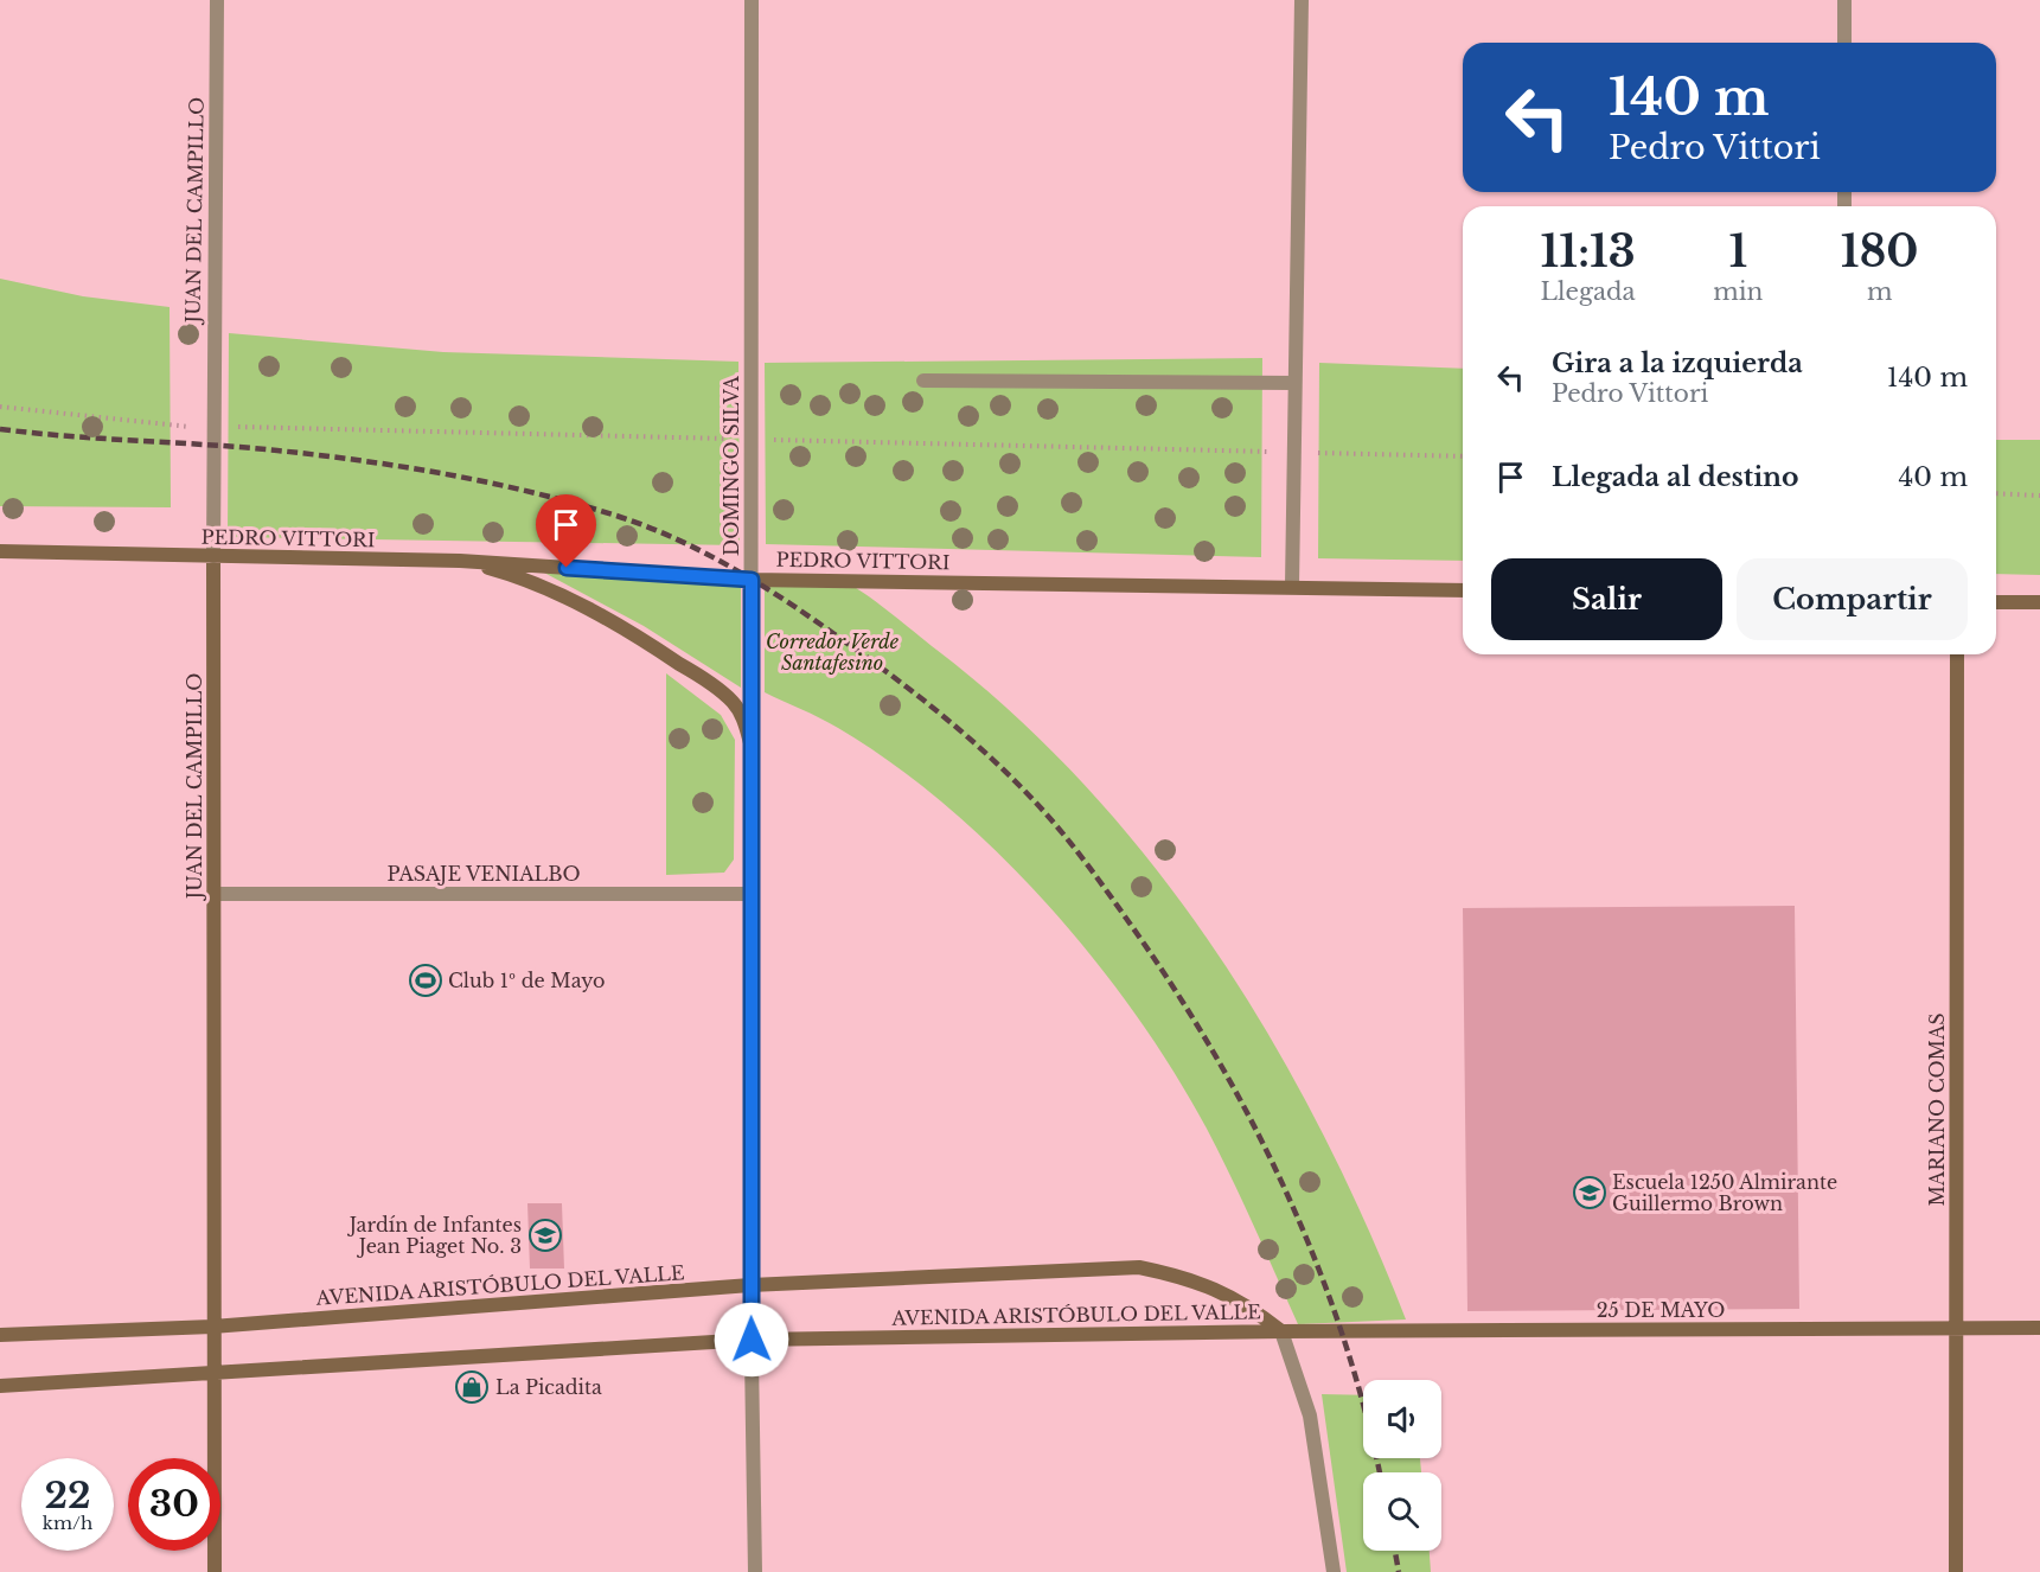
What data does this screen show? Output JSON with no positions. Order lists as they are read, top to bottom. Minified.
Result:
{"streets":{"street":["JUAN DEL CAMPILLO","DOMINGO SILVA","PEDRO VITTORI","PASAJE VENIALBO","MARIANO COMAS","AVENIDA ARISTÓBULO DEL VALLE","25 DE MAYO"]},"crossings":[["JUAN DEL CAMPILLO","PEDRO VITTORI"],["JUAN DEL CAMPILLO","PASAJE VENIALBO"],["JUAN DEL CAMPILLO","AVENIDA ARISTÓBULO DEL VALLE"],["DOMINGO SILVA","PEDRO VITTORI"],["DOMINGO SILVA","PASAJE VENIALBO"],["DOMINGO SILVA","AVENIDA ARISTÓBULO DEL VALLE"],["MARIANO COMAS","25 DE MAYO"],["AVENIDA ARISTÓBULO DEL VALLE","25 DE MAYO"]],"parks":["Corredor Verde Santafesino"],"places":{"sports":["Club 1º de Mayo"],"school or university":["Escuela 1250 Almirante Guillermo Brown","Jardín de Infantes Jean Piaget No. 3"],"shop":["La Picadita"]},"page":{"turn":["140 m","Pedro Vittori"],"eta":["11:13","Llegada","1","min","180","m"],"list":[{"name":"Gira a la izquierda","note":"Pedro Vittori","value":"140 m"},{"name":"Llegada al destino","value":"40 m"}],"buttons":["Salir","Compartir"],"speed":"22 km/h","limit":"30"}}
